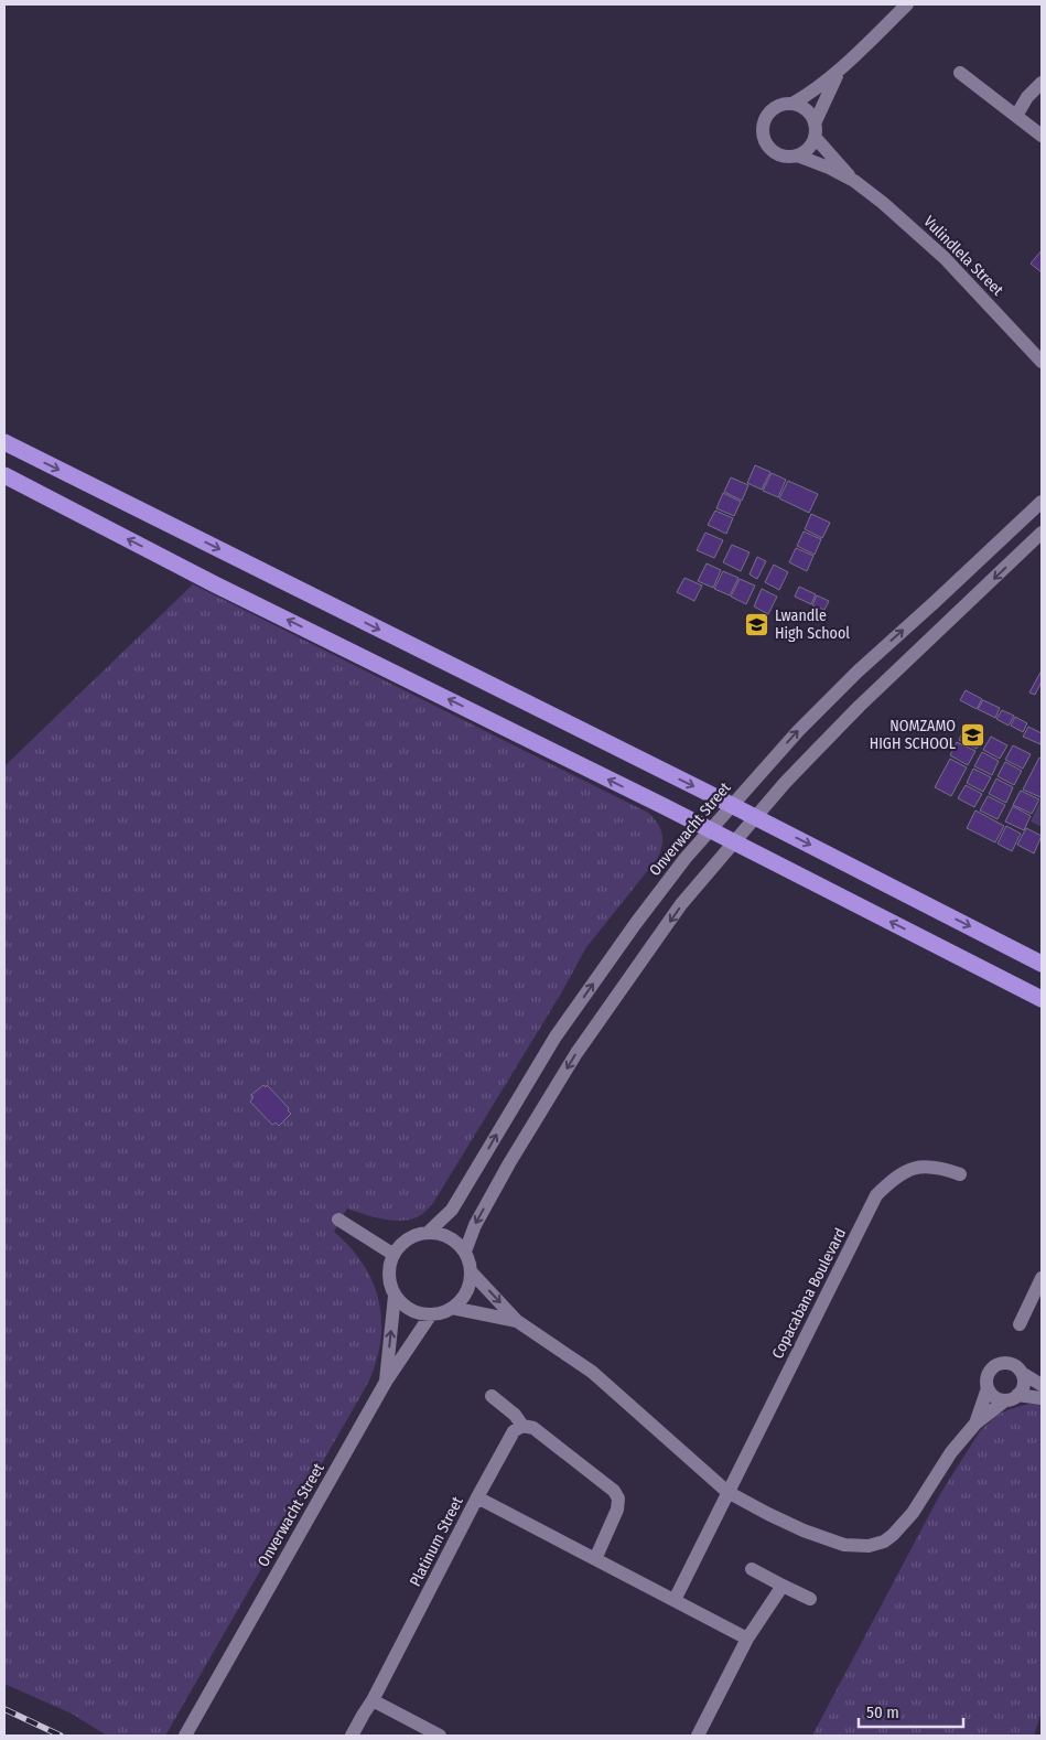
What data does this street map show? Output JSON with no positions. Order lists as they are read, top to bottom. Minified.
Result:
{"streets":{"street":["Vulindlela Street","Onverwacht Street","Copacabana Boulevard","Platinum Street"]},"places":{"school or university":["Lwandle High School","NOMZAMO HIGH SCHOOL"]},"scale_bar":"50 m"}
